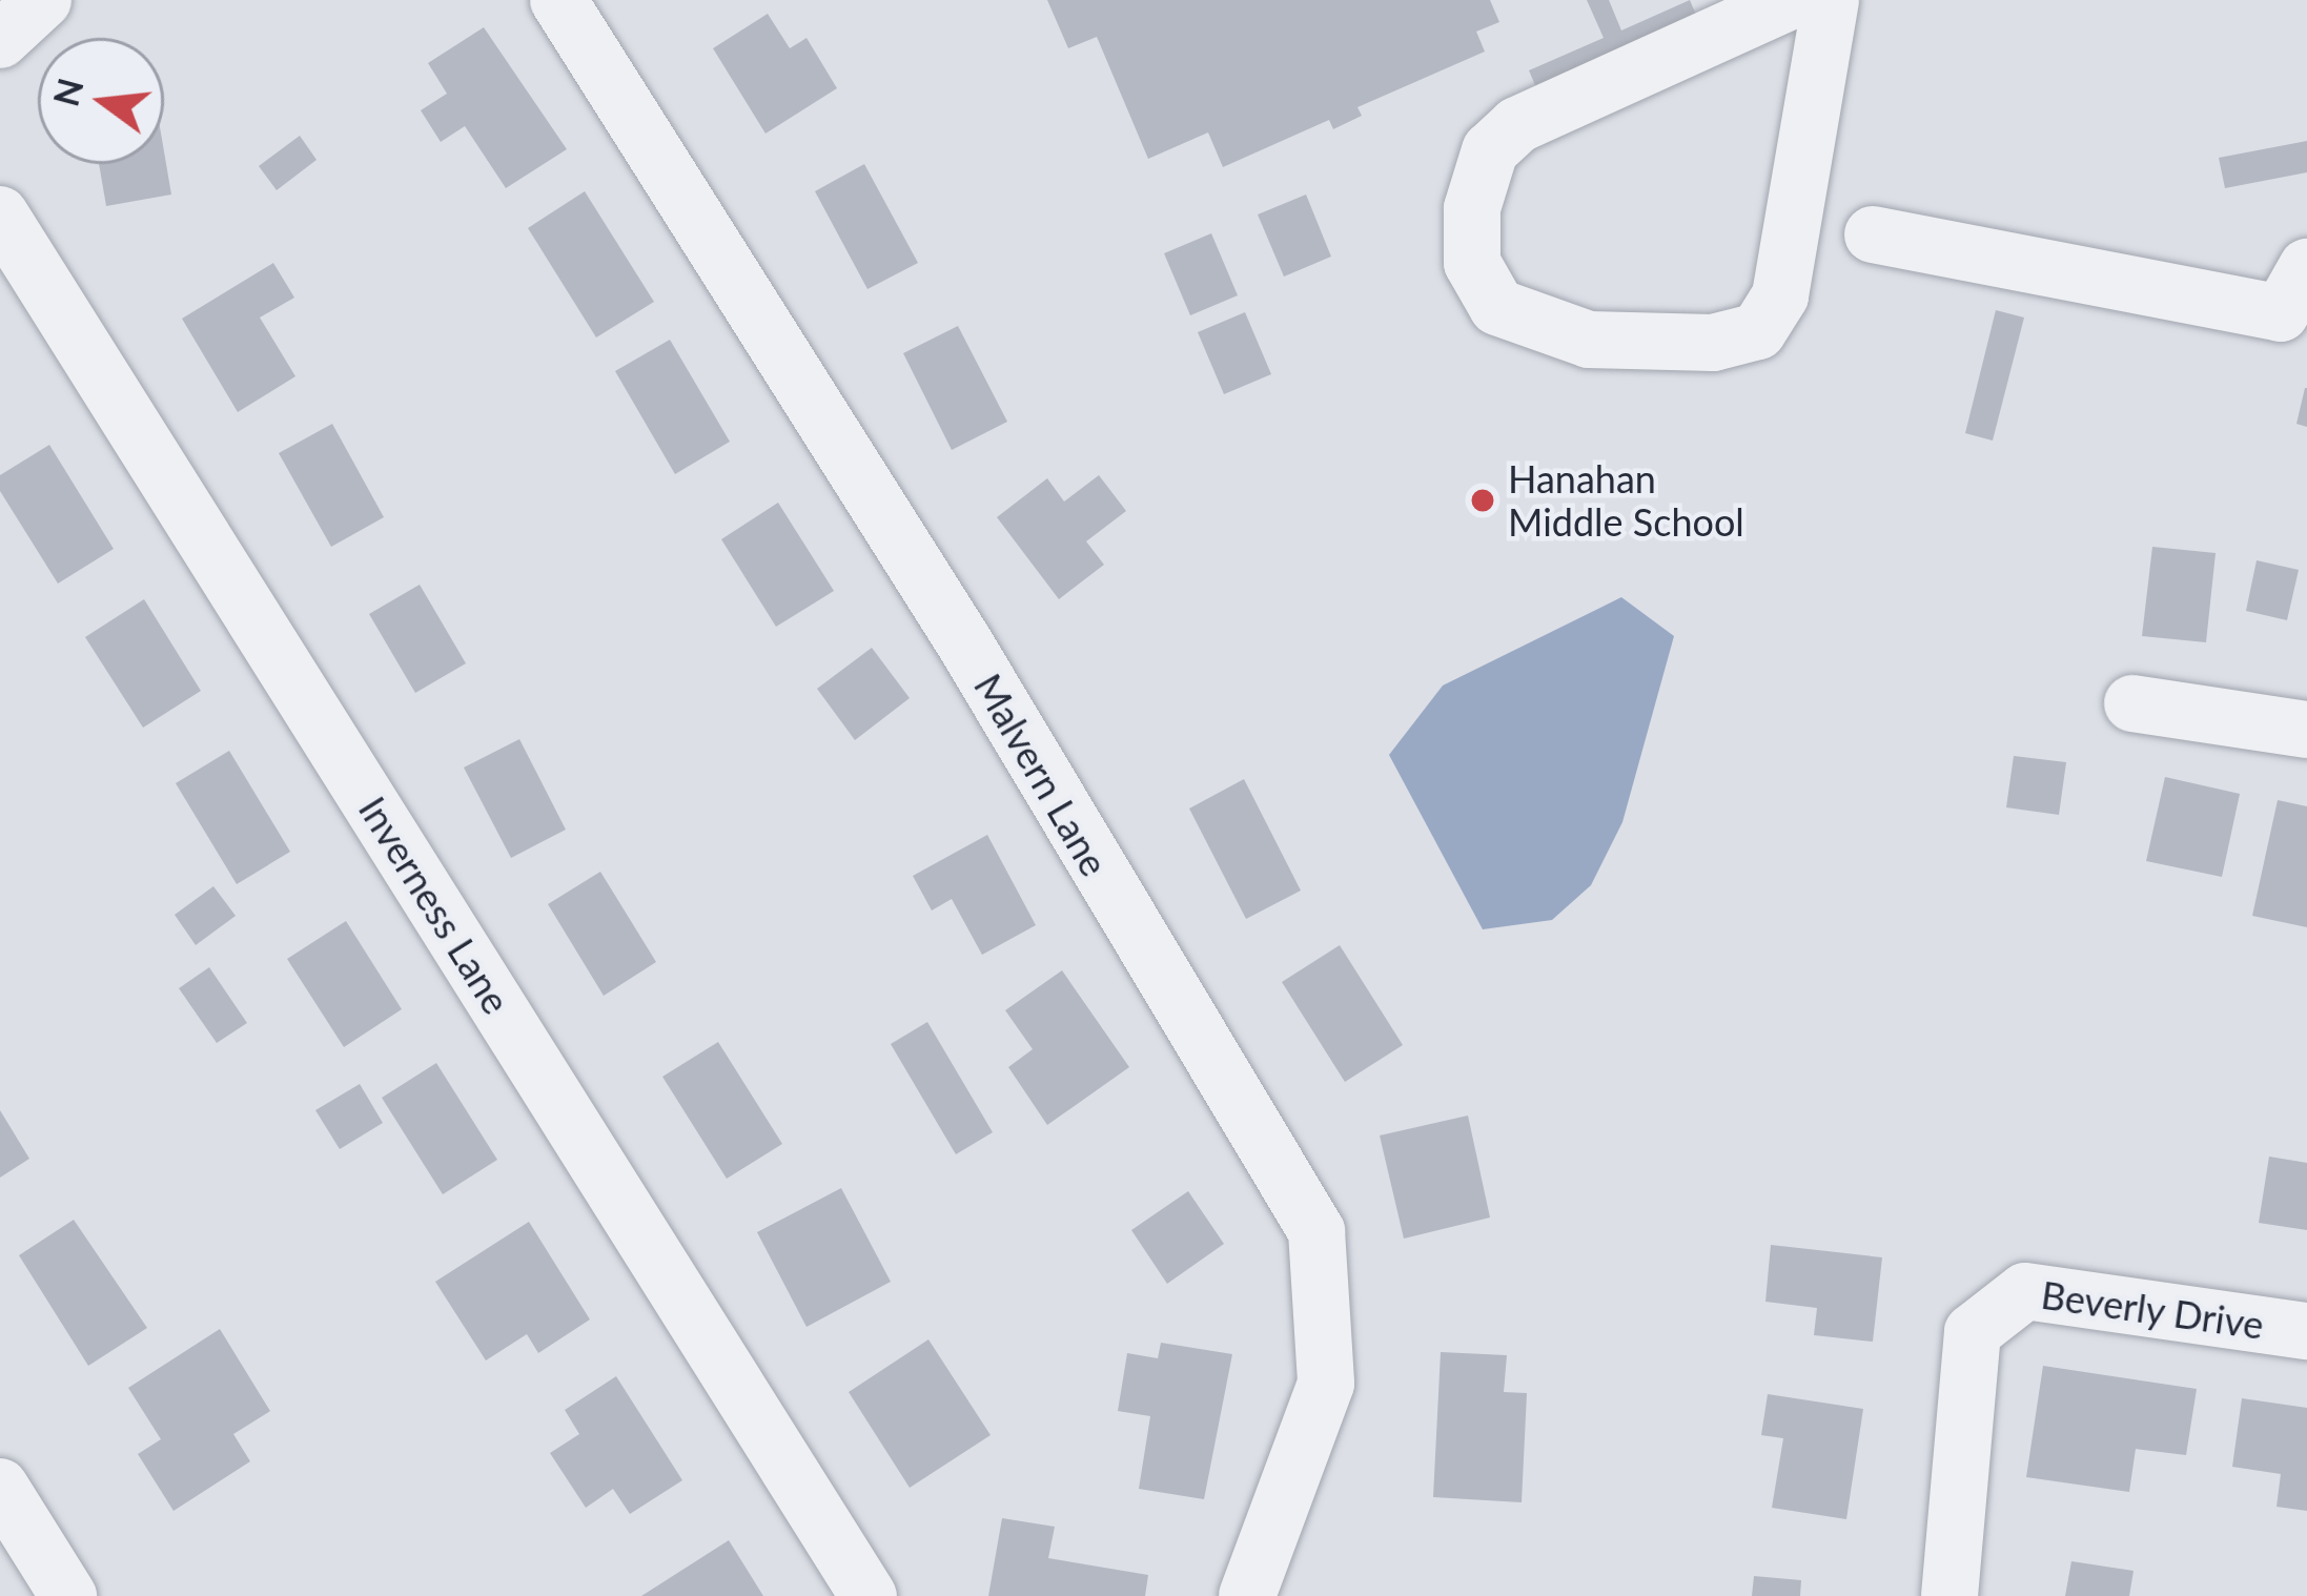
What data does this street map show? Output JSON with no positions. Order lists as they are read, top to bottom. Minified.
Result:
{"streets":{"street":["Malvern Lane","Inverness Lane","Beverly Drive"]},"places":["Hanahan Middle School"],"north":"left"}
